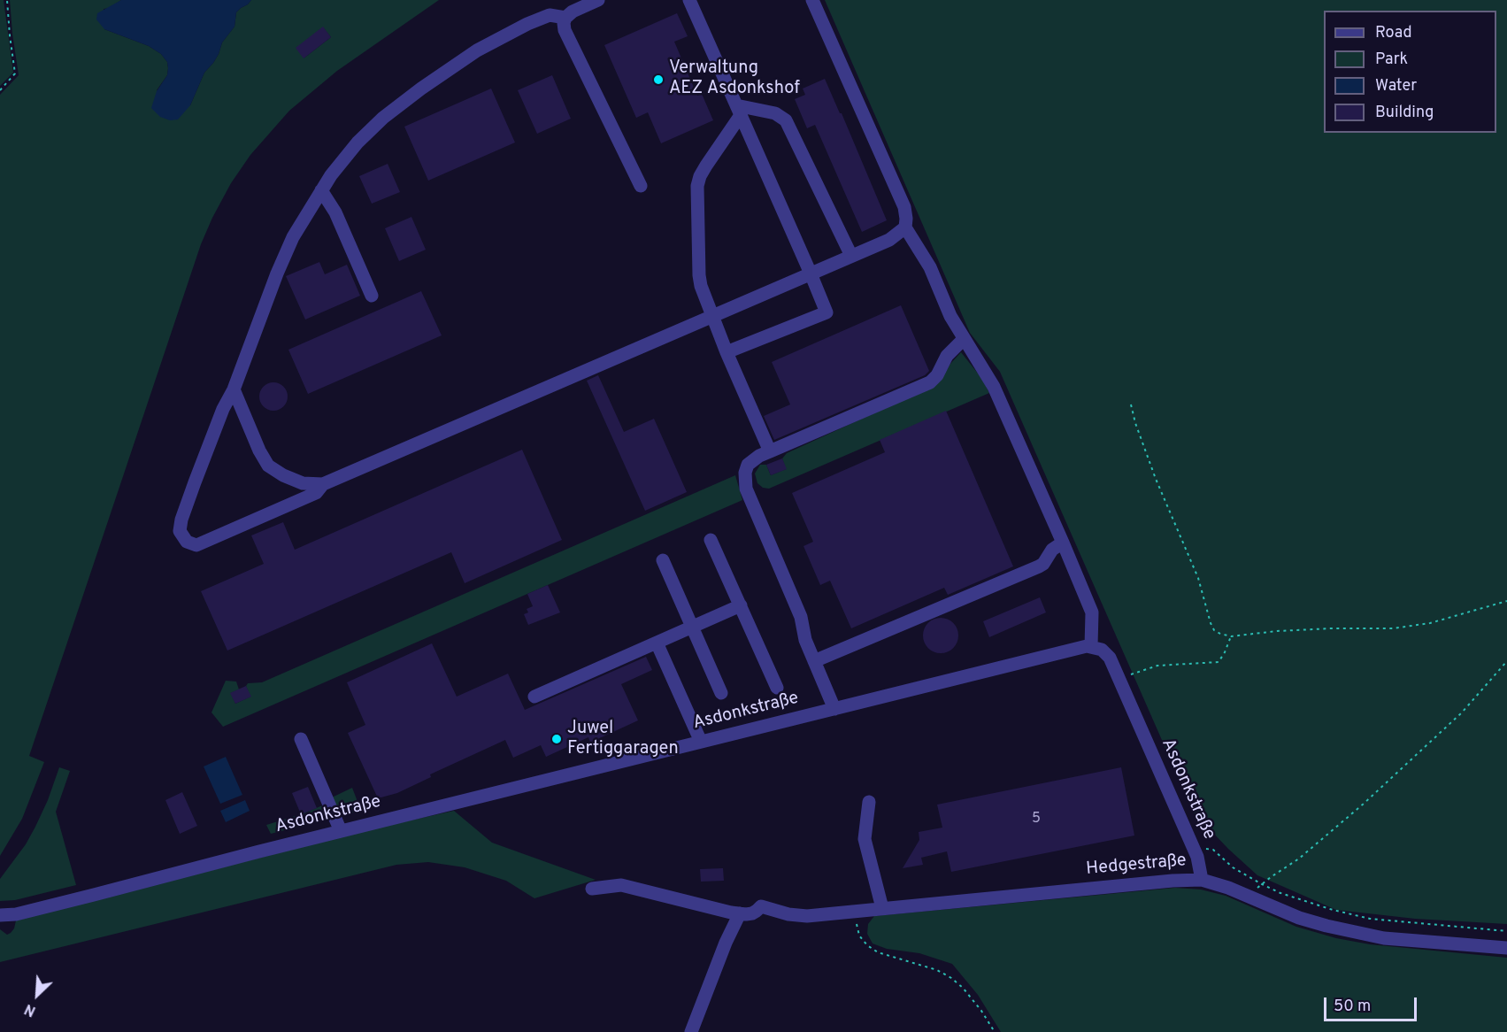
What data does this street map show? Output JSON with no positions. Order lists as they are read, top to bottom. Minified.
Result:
{"streets":{"street":["Asdonkstraße","Hedgestraße"]},"crossings":[["Asdonkstraße","Hedgestraße"]],"places":["Verwaltung AEZ Asdonkshof","Juwel Fertiggaragen"],"house_numbers":["5"],"legend":["Road","Park","Water","Building"],"scale_bar":"50 m","north":"bottom left"}
